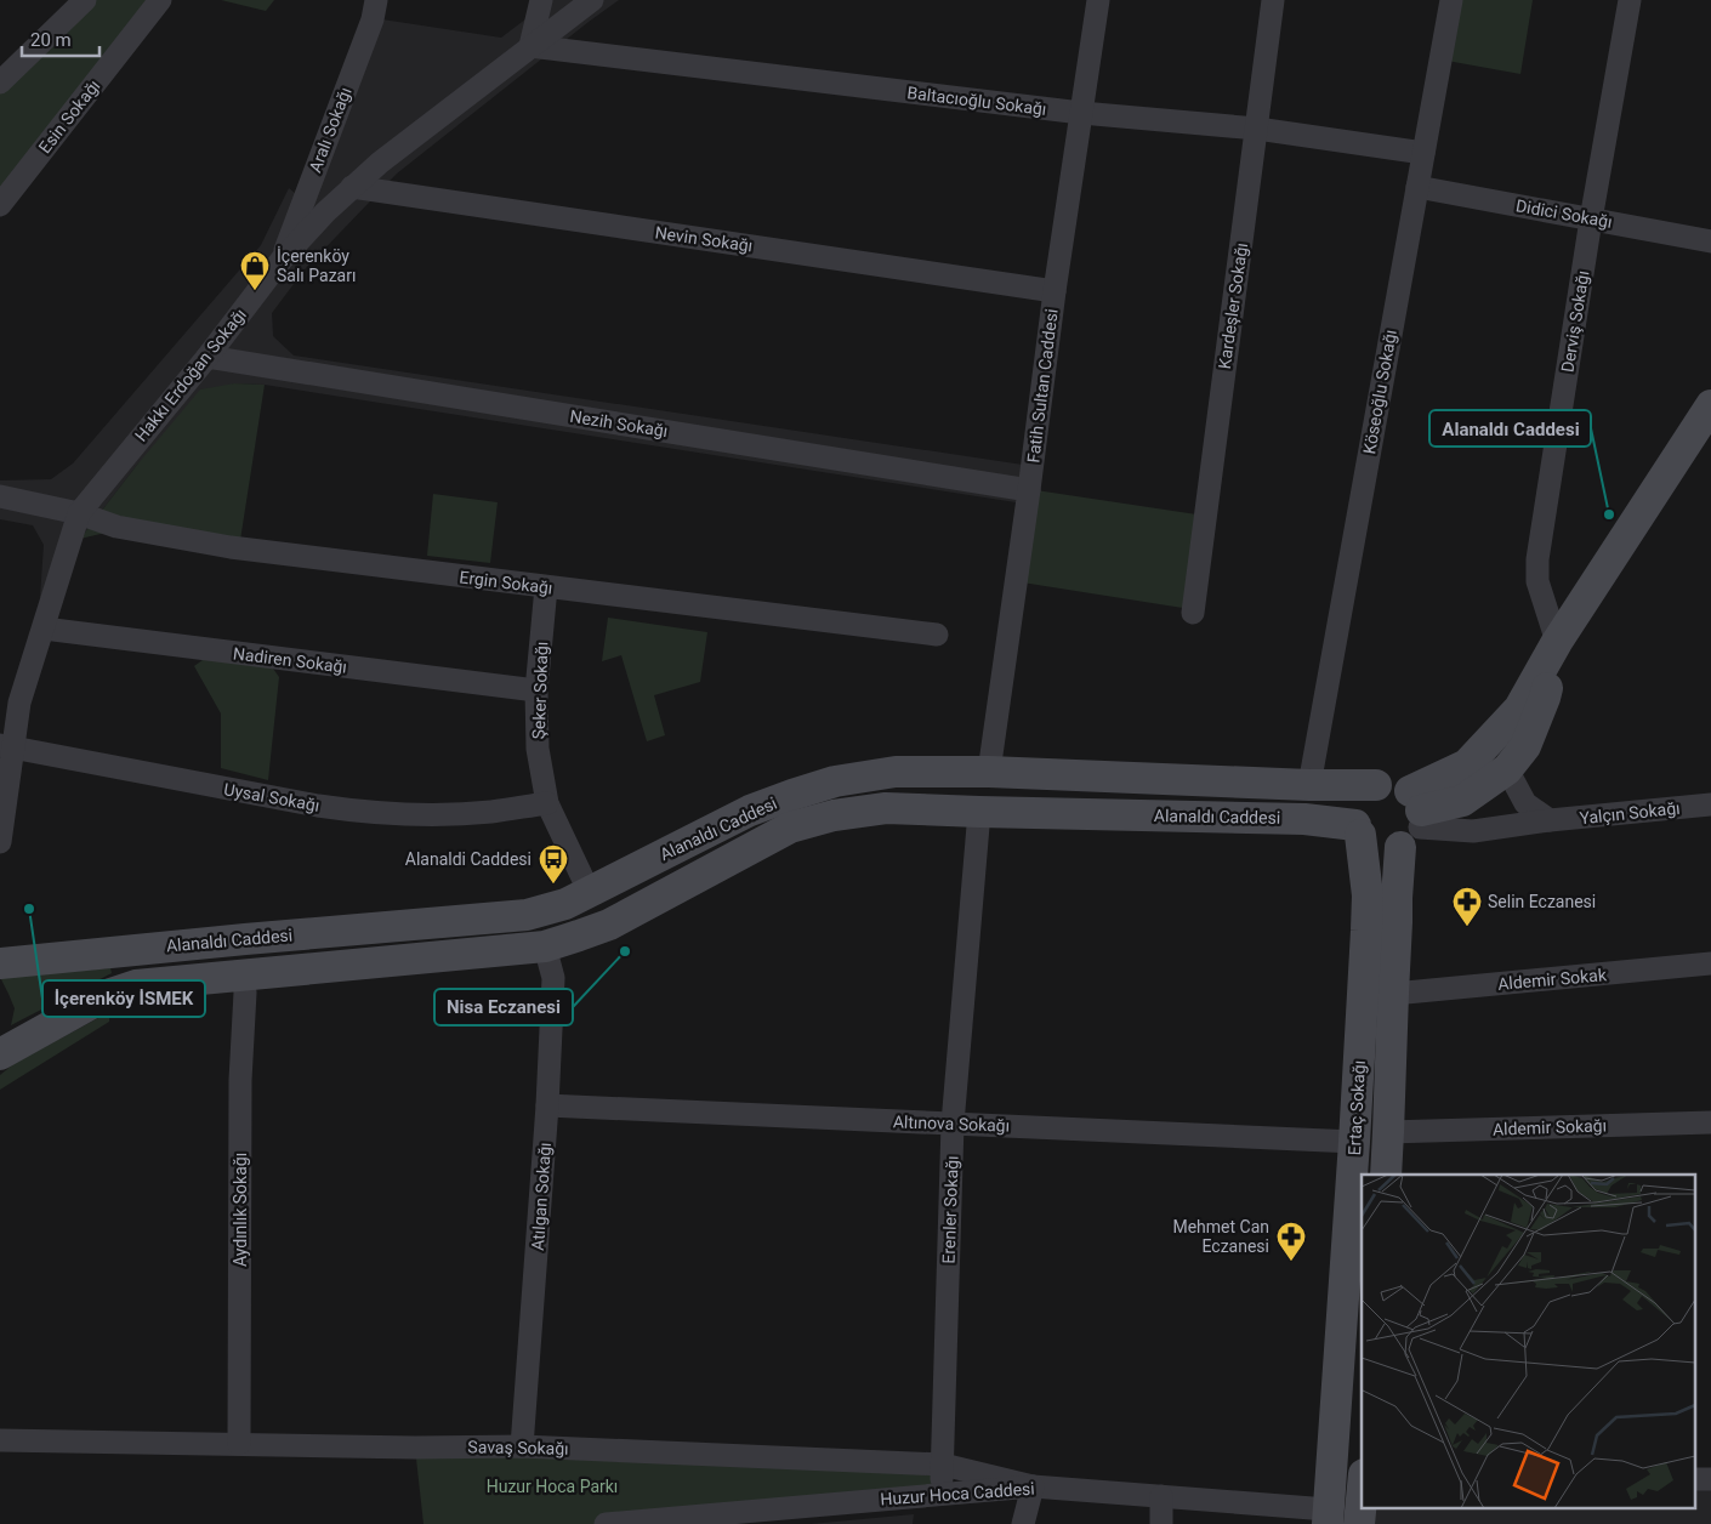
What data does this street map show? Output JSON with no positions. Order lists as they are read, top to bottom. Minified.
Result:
{"streets":{"street":["Baltacıoğlu Sokağı","Esin Sokağı","Aralı Sokağı","Didici Sokağı","Nevin Sokağı","Kardeşler Sokağı","Derviş Sokağı","Hakkı Erdoğan Sokağı","Fatih Sultan Caddesi","Köseoğlu Sokağı","Nezih Sokağı","Ergin Sokağı","Nadiren Sokağı","Şeker Sokağı","Uysal Sokağı","Yalçın Sokağı","Alanaldı Caddesi","Aldemir Sokak","Ertaç Sokağı","Altınova Sokağı","Aldemir Sokağı","Atılgan Sokağı","Aydınlık Sokağı","Erenler Sokağı","Savaş Sokağı","Huzur Hoca Caddesi"]},"crossings":[["Baltacıoğlu Sokağı","Kardeşler Sokağı"],["Baltacıoğlu Sokağı","Hakkı Erdoğan Sokağı"],["Baltacıoğlu Sokağı","Fatih Sultan Caddesi"],["Baltacıoğlu Sokağı","Köseoğlu Sokağı"],["Aralı Sokağı","Hakkı Erdoğan Sokağı"],["Didici Sokağı","Derviş Sokağı"],["Didici Sokağı","Köseoğlu Sokağı"],["Nevin Sokağı","Hakkı Erdoğan Sokağı"],["Nevin Sokağı","Fatih Sultan Caddesi"],["Hakkı Erdoğan Sokağı","Nezih Sokağı"],["Hakkı Erdoğan Sokağı","Ergin Sokağı"],["Hakkı Erdoğan Sokağı","Nadiren Sokağı"],["Hakkı Erdoğan Sokağı","Uysal Sokağı"],["Fatih Sultan Caddesi","Nezih Sokağı"],["Fatih Sultan Caddesi","Alanaldı Caddesi"],["Köseoğlu Sokağı","Alanaldı Caddesi"],["Ergin Sokağı","Şeker Sokağı"],["Nadiren Sokağı","Şeker Sokağı"],["Şeker Sokağı","Uysal Sokağı"],["Şeker Sokağı","Alanaldı Caddesi"],["Yalçın Sokağı","Alanaldı Caddesi"],["Yalçın Sokağı","Ertaç Sokağı"],["Alanaldı Caddesi","Ertaç Sokağı"],["Alanaldı Caddesi","Atılgan Sokağı"],["Alanaldı Caddesi","Aydınlık Sokağı"],["Alanaldı Caddesi","Erenler Sokağı"],["Aldemir Sokak","Ertaç Sokağı"],["Ertaç Sokağı","Altınova Sokağı"],["Ertaç Sokağı","Aldemir Sokağı"],["Ertaç Sokağı","Huzur Hoca Caddesi"],["Altınova Sokağı","Atılgan Sokağı"],["Altınova Sokağı","Erenler Sokağı"],["Atılgan Sokağı","Savaş Sokağı"],["Aydınlık Sokağı","Savaş Sokağı"],["Erenler Sokağı","Savaş Sokağı"],["Erenler Sokağı","Huzur Hoca Caddesi"],["Savaş Sokağı","Huzur Hoca Caddesi"]],"parks":["Huzur Hoca Parkı"],"places":{"shop":["İçerenköy Salı Pazarı"],"other":["Alanaldı Caddesi","İçerenköy İSMEK","Nisa Eczanesi"],"bus stop":["Alanaldi Caddesi"],"pharmacy":["Selin Eczanesi","Mehmet Can Eczanesi"]},"scale_bar":"20 m"}
